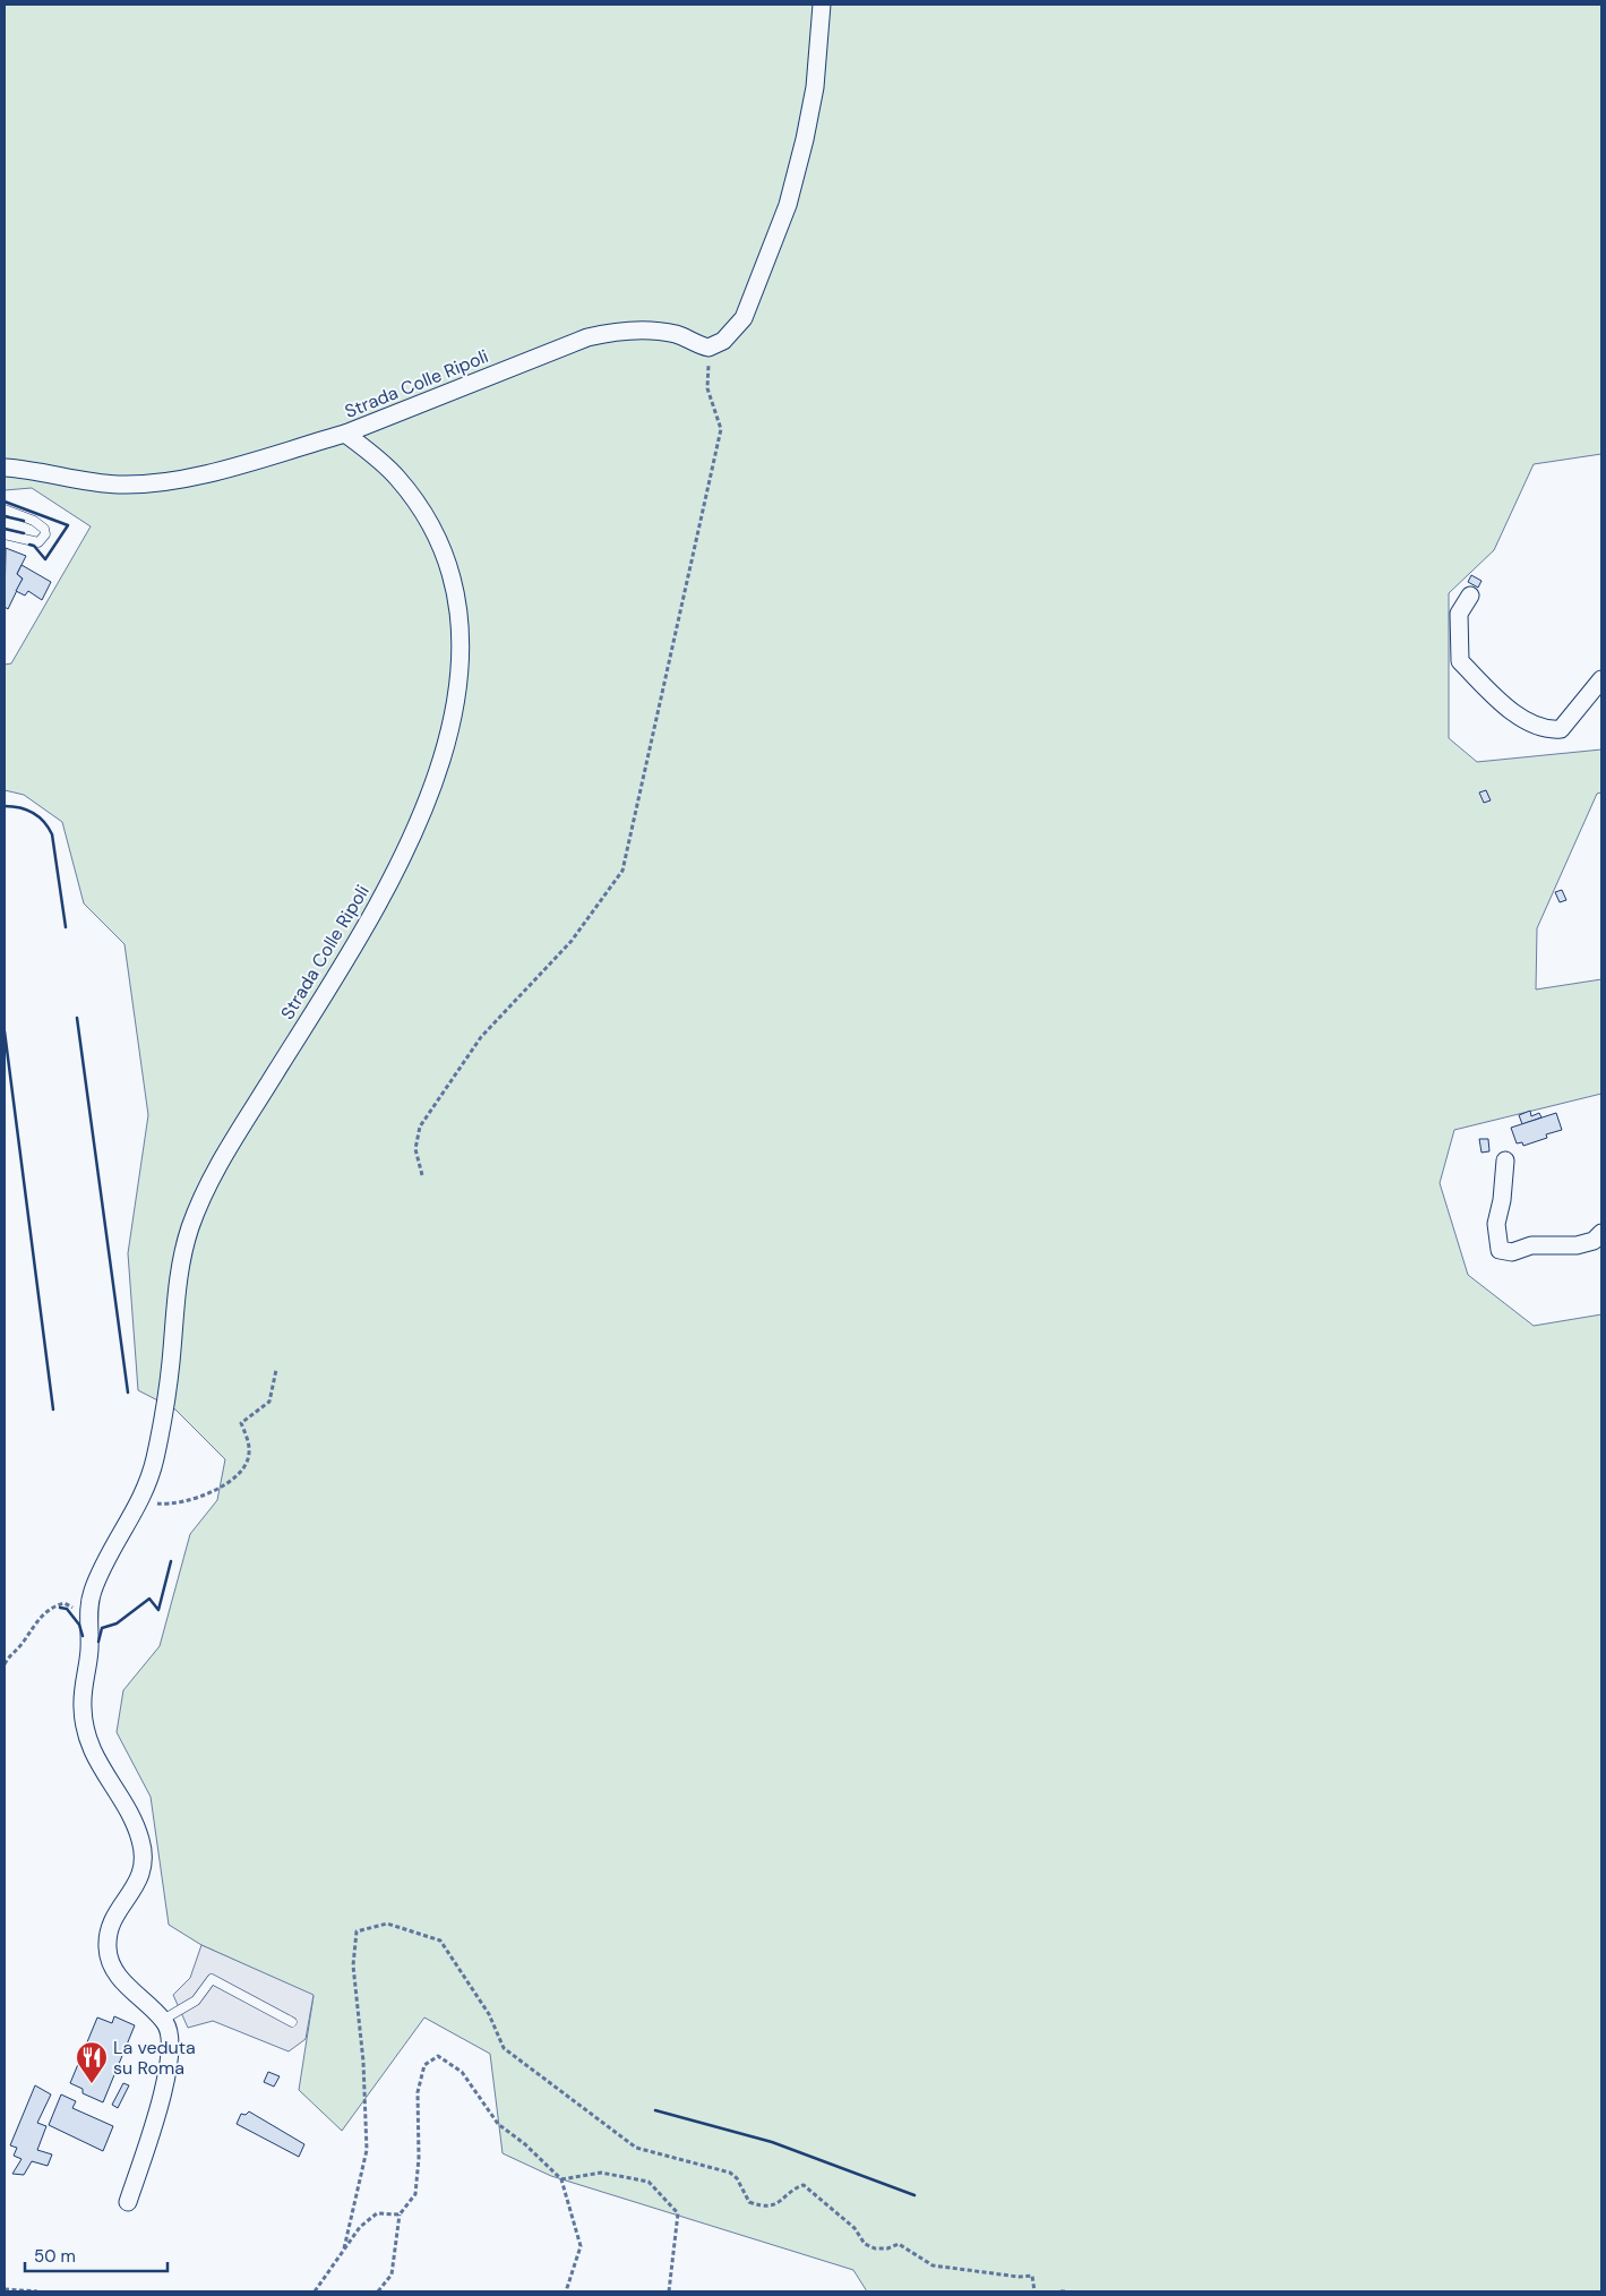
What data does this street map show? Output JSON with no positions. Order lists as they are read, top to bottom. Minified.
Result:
{"streets":{"street":["Strada Colle Ripoli"]},"places":{"restaurant":["La veduta su Roma"]},"scale_bar":"50 m"}
